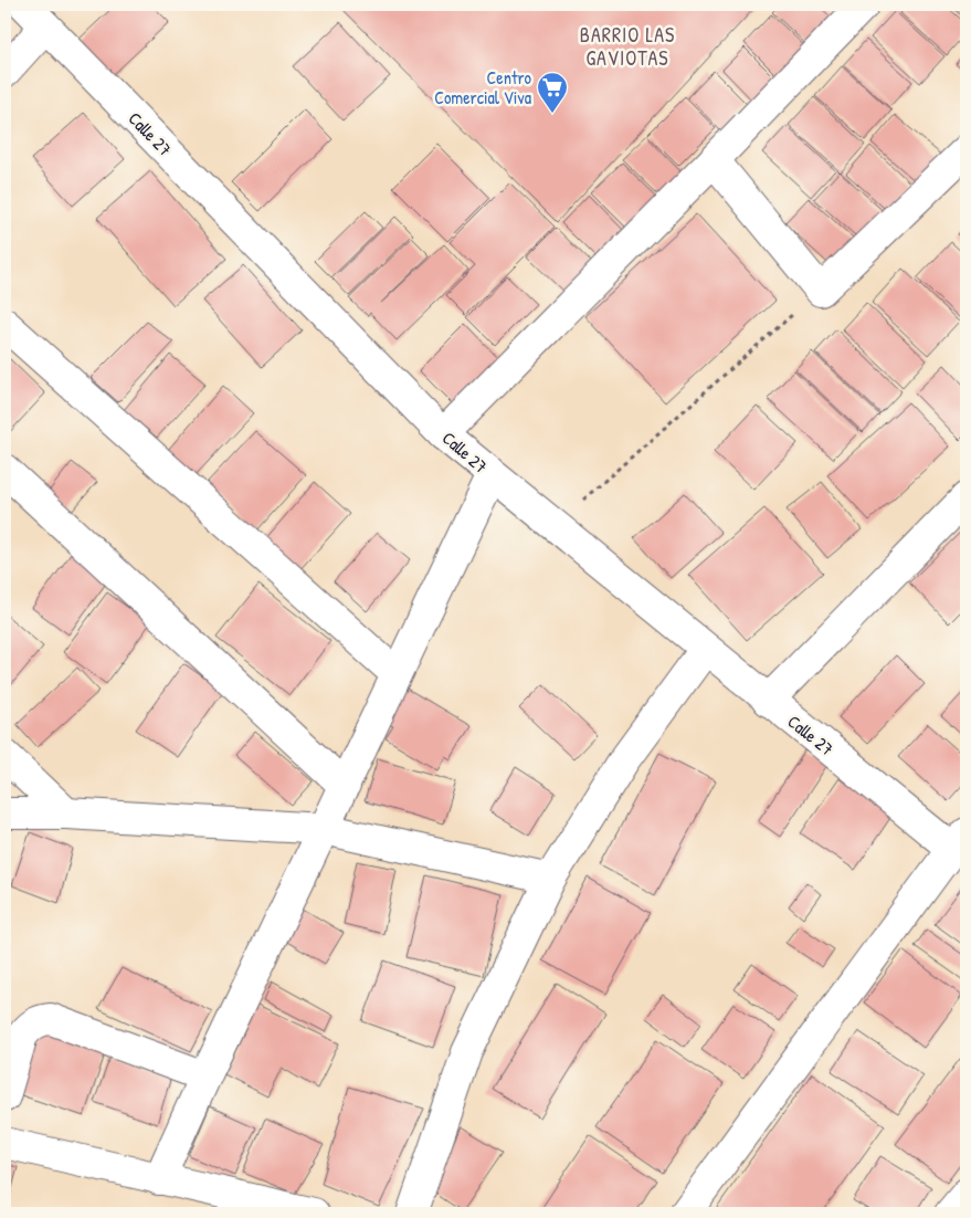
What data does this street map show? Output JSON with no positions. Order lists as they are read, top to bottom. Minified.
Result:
{"streets":{"street":["Calle 27"]},"districts":["BARRIO LAS GAVIOTAS"],"places":{"supermarket":["Centro Comercial Viva"]}}
